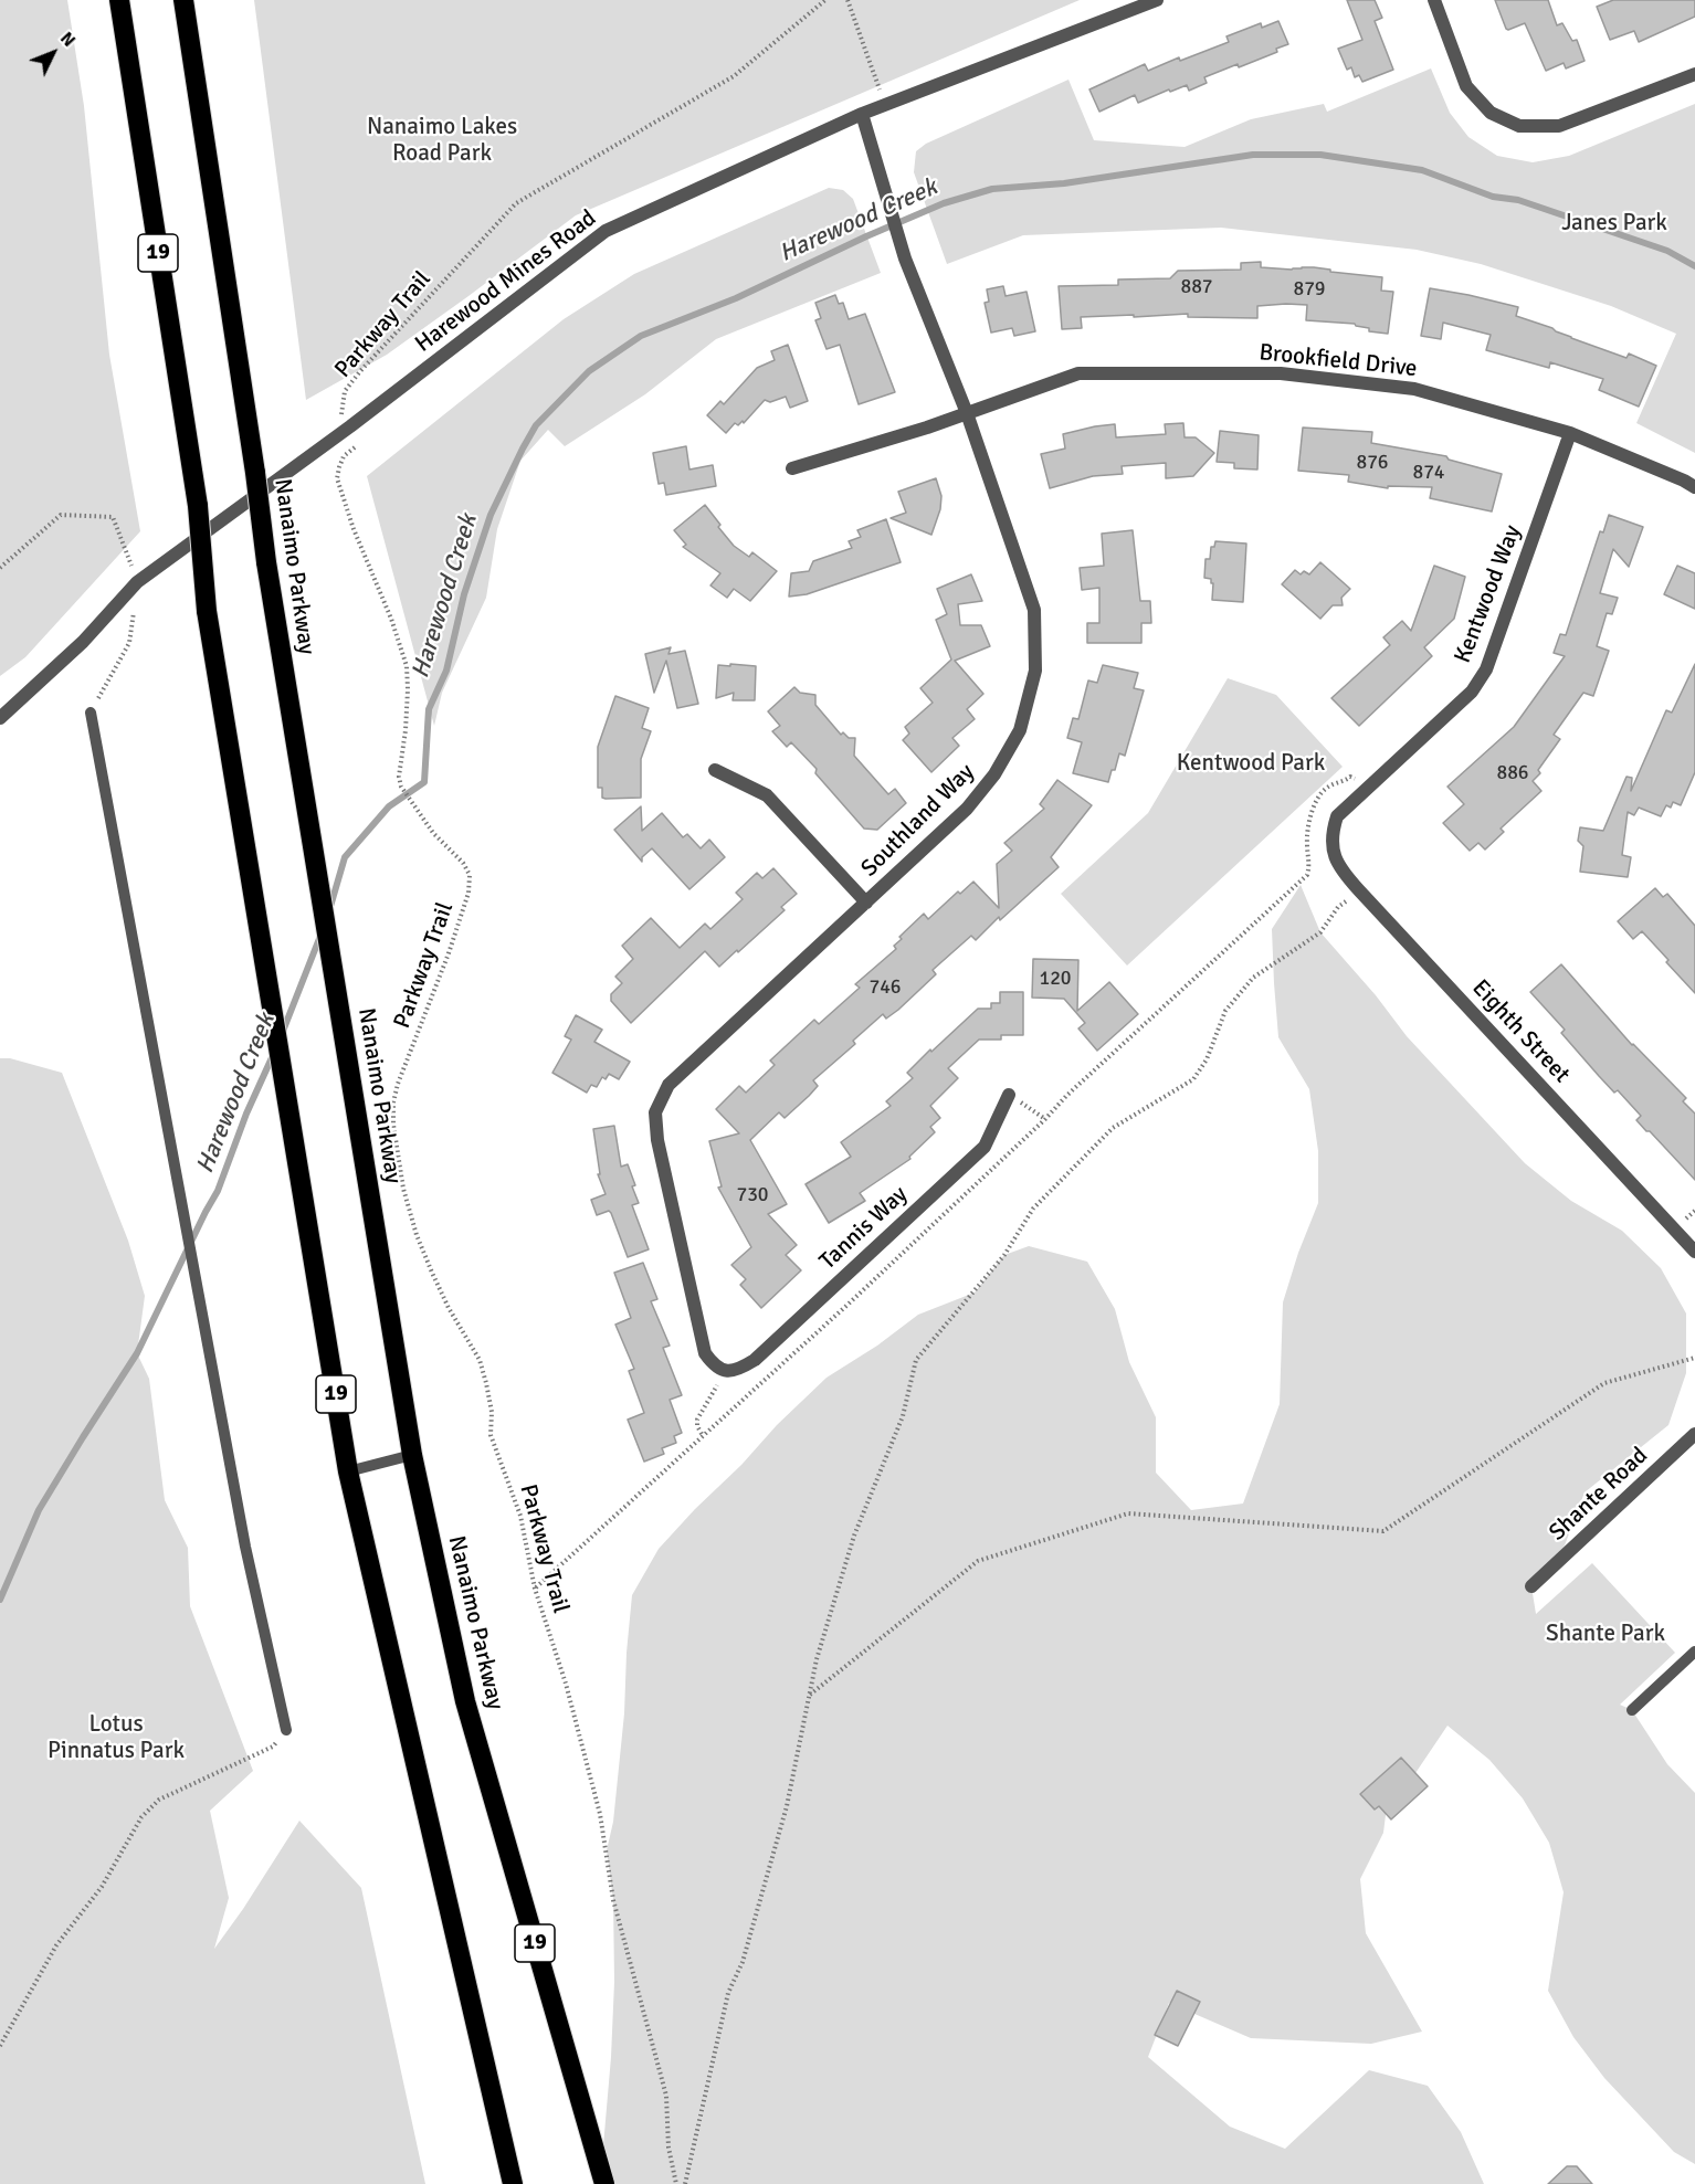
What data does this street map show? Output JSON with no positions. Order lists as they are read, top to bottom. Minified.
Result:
{"streets":{"highway":["19","Nanaimo Parkway"],"street":["Harewood Mines Road","Brookfield Drive","Kentwood Way","Southland Way","Eighth Street","Tannis Way","Shante Road"],"path":["Parkway Trail"]},"crossings":[["Harewood Mines Road","Parkway Trail"],["Harewood Mines Road","Southland Way"],["Brookfield Drive","Kentwood Way"],["Brookfield Drive","Southland Way"],["Kentwood Way","Eighth Street"],["Southland Way","Tannis Way"]],"water":["Harewood Creek"],"parks":["Nanaimo Lakes Road Park","Janes Park","Kentwood Park","Shante Park","Lotus Pinnatus Park"],"house_numbers":["887","879","876","874","886","120","746","730"],"north":"top right"}
